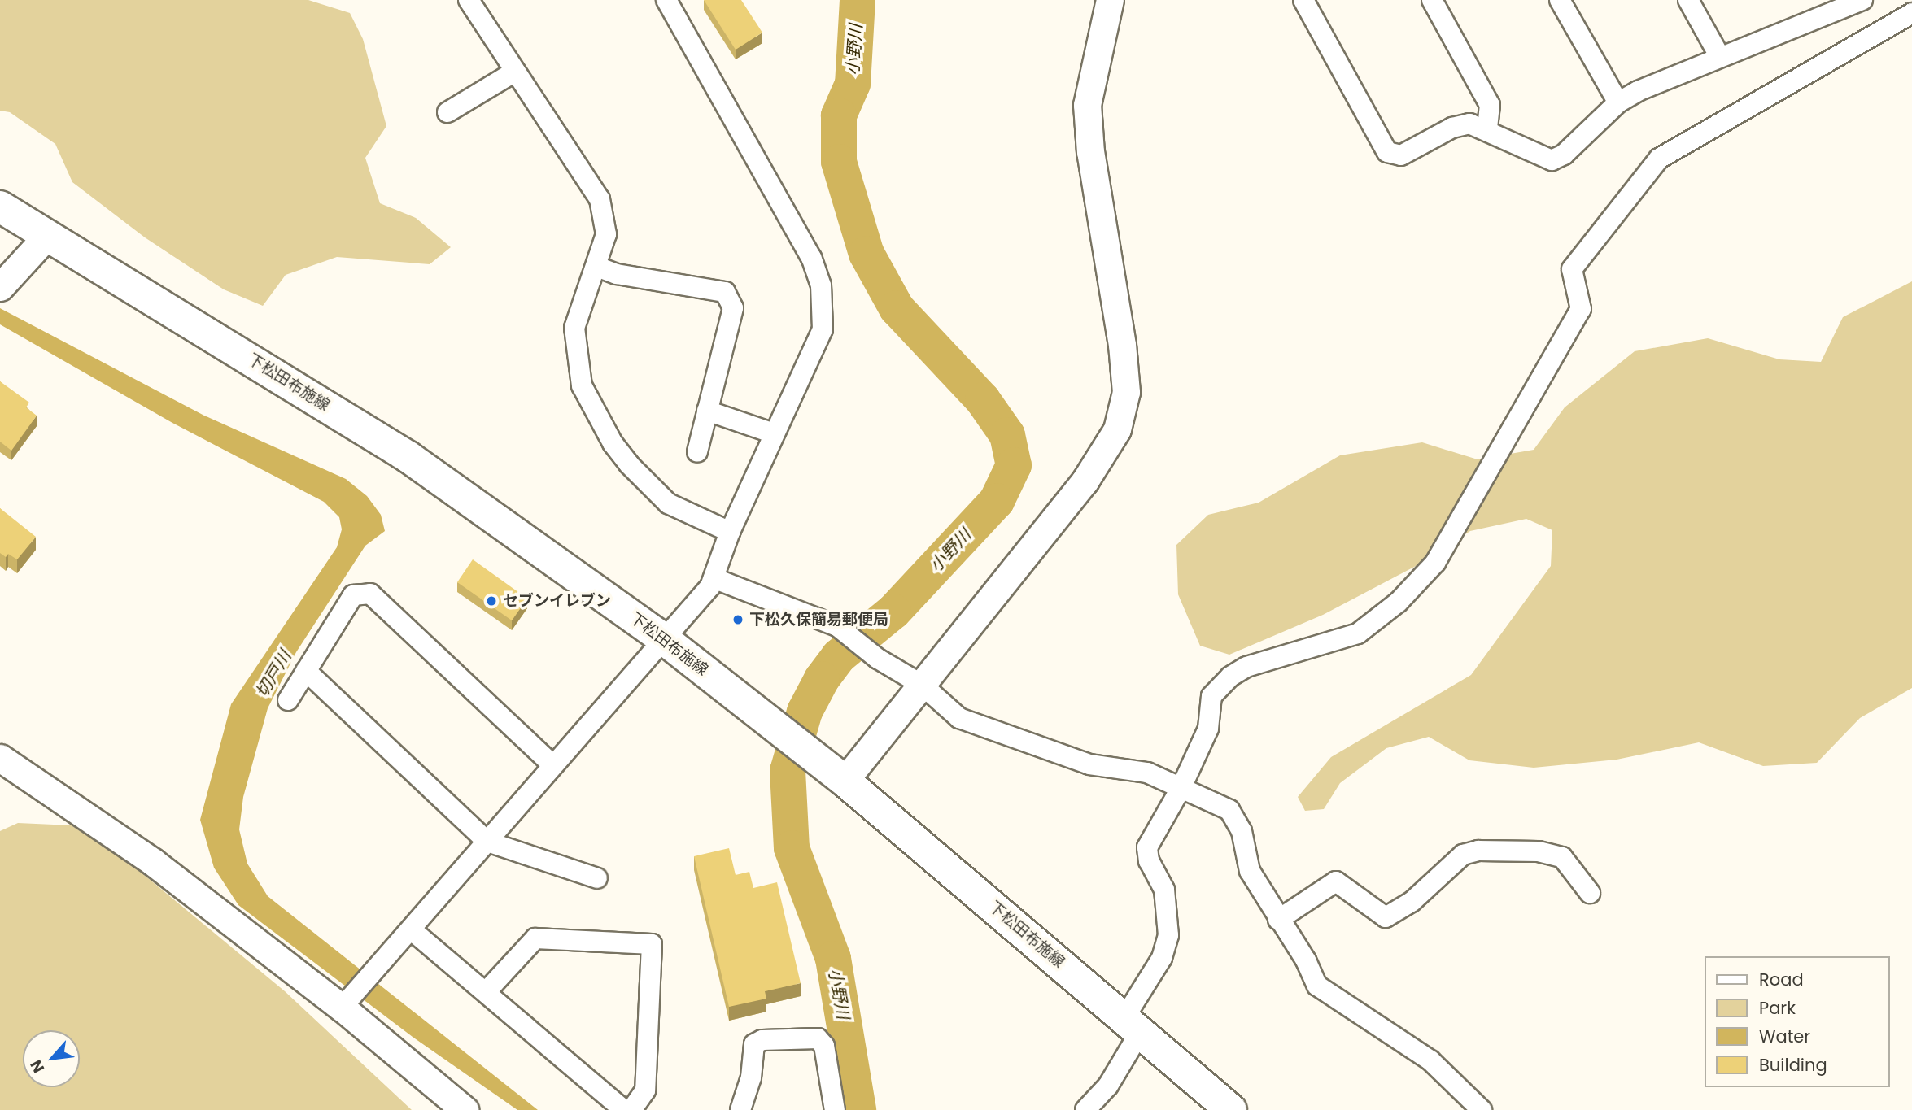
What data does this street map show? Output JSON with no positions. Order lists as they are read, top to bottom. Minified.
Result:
{"streets":{"main road":["下松田布施線"]},"water":["小野川","切戸川"],"places":["セブンイレブン","下松久保簡易郵便局"],"legend":["Road","Park","Water","Building"],"north":"bottom left"}
